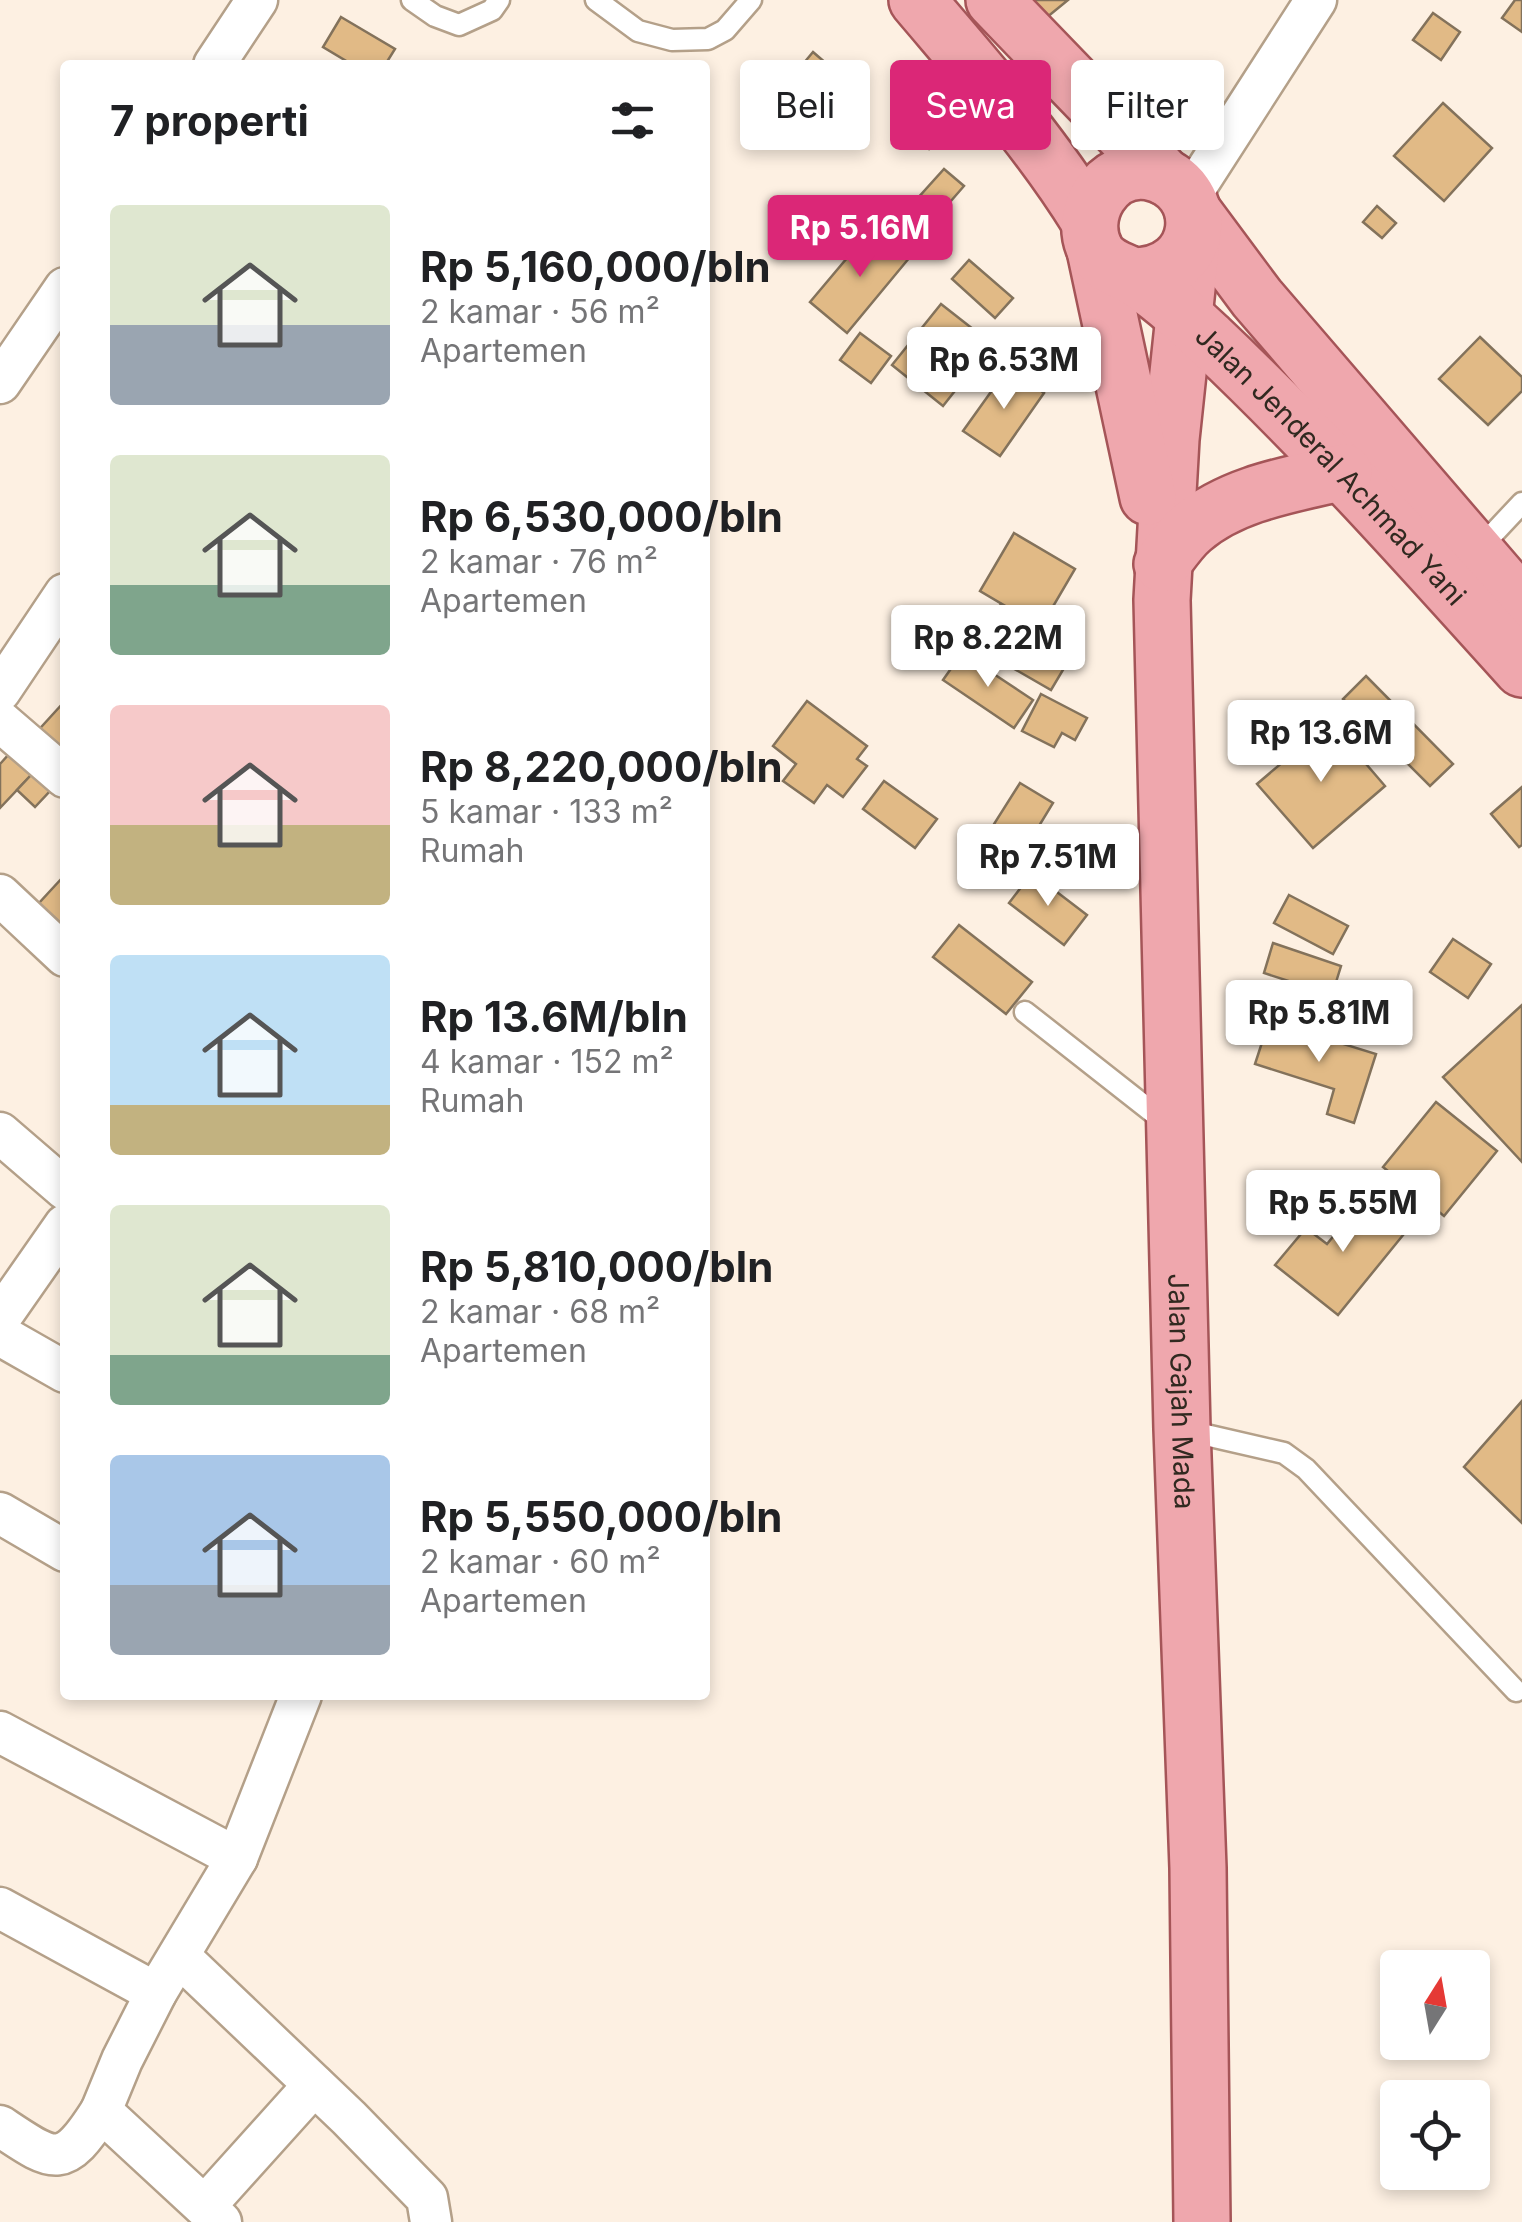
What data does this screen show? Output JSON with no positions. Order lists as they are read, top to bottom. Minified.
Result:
{"streets":{"main road":["Jalan Jenderal Achmad Yani","Jalan Gajah Mada"]},"north":"top","page":{"chip":["Beli","Sewa","Filter"],"heading":"7 properti","list":[{"name":"Rp 5,160,000/bln","note":"2 kamar · 56 m² · Apartemen"},{"name":"Rp 6,530,000/bln","note":"2 kamar · 76 m² · Apartemen"},{"name":"Rp 8,220,000/bln","note":"5 kamar · 133 m² · Rumah"},{"name":"Rp 13.6M/bln","note":"4 kamar · 152 m² · Rumah"},{"name":"Rp 5,810,000/bln","note":"2 kamar · 68 m² · Apartemen"},{"name":"Rp 5,550,000/bln","note":"2 kamar · 60 m² · Apartemen"}],"price":["Rp 5.16M","Rp 6.53M","Rp 8.22M","Rp 13.6M","Rp 7.51M","Rp 5.81M","Rp 5.55M"]}}
